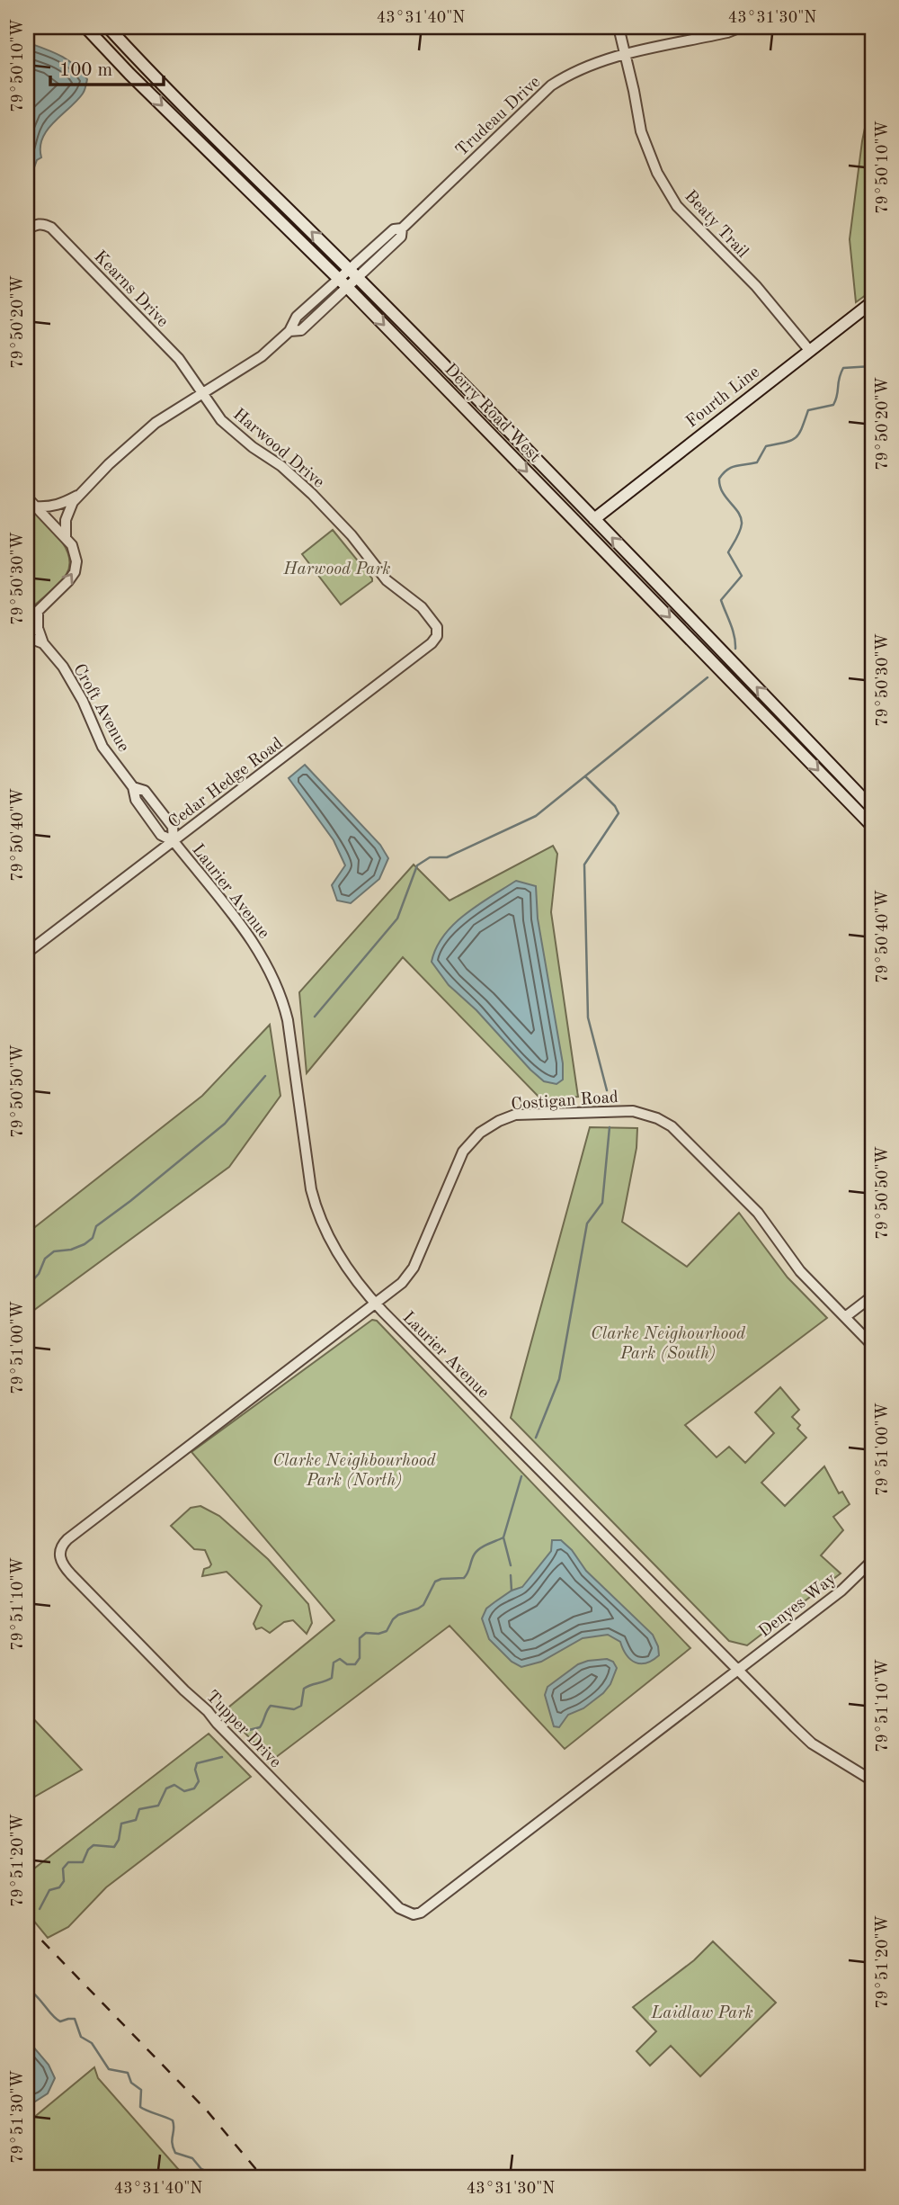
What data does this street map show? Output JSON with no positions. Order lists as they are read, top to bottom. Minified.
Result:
{"streets":{"main road":["Fourth Line","Derry Road West"],"street":["Trudeau Drive","Beaty Trail","Kearns Drive","Harwood Drive","Croft Avenue","Cedar Hedge Road","Laurier Avenue","Costigan Road","Denyes Way","Tupper Drive"]},"crossings":[["Trudeau Drive","Beaty Trail"],["Trudeau Drive","Kearns Drive"],["Trudeau Drive","Derry Road West"],["Trudeau Drive","Harwood Drive"],["Beaty Trail","Fourth Line"],["Kearns Drive","Harwood Drive"],["Fourth Line","Derry Road West"],["Harwood Drive","Cedar Hedge Road"],["Croft Avenue","Cedar Hedge Road"],["Croft Avenue","Laurier Avenue"],["Cedar Hedge Road","Laurier Avenue"],["Laurier Avenue","Costigan Road"],["Laurier Avenue","Denyes Way"],["Laurier Avenue","Tupper Drive"],["Costigan Road","Tupper Drive"],["Denyes Way","Tupper Drive"]],"parks":["Harwood Park","Clarke Neighourhood Park (South)","Clarke Neighbourhood Park (North)","Laidlaw Park"],"scale_bar":"100 m","coordinates":["43°31'40\"N","43°31'30\"N","79°50'10\"W","79°50'20\"W","79°50'30\"W","79°50'40\"W","79°50'50\"W","79°51'00\"W","79°51'10\"W","79°51'20\"W","79°51'30\"W"]}
